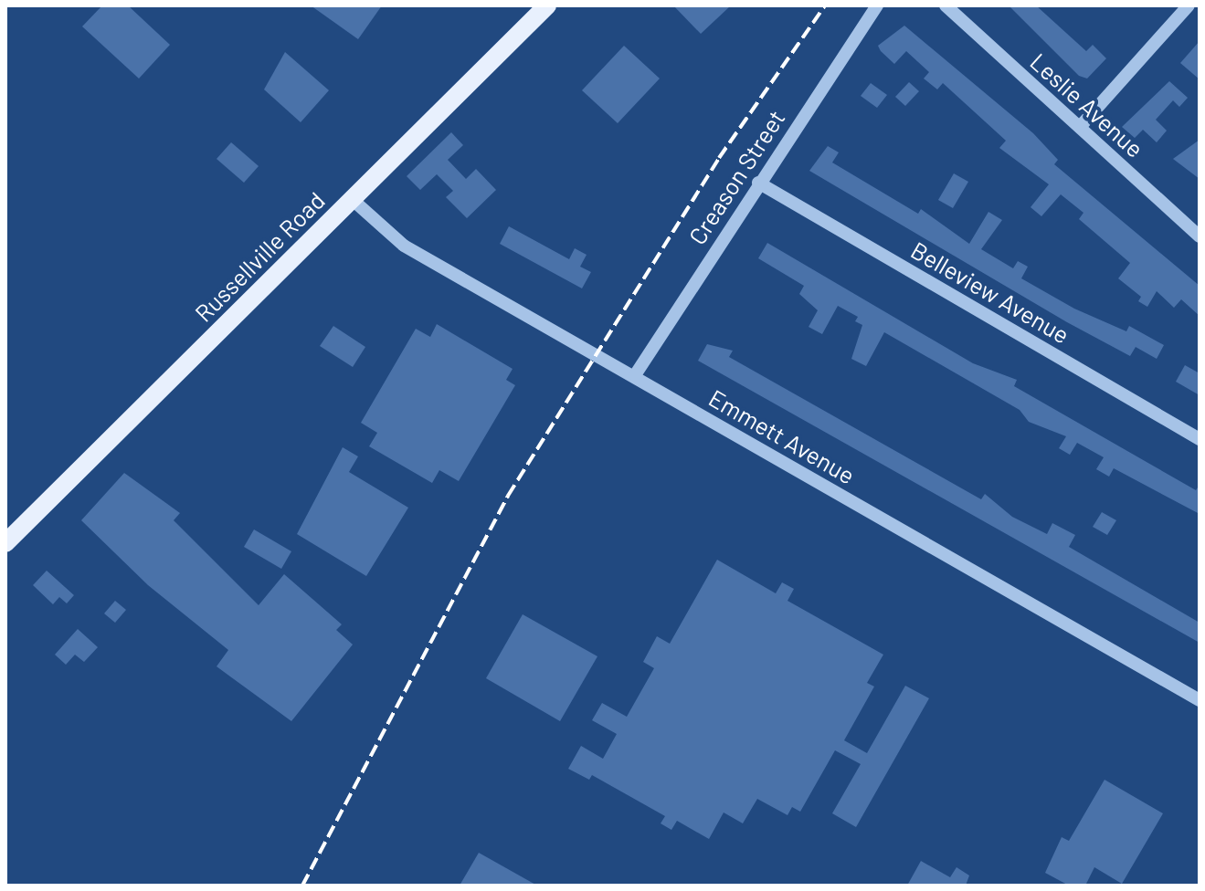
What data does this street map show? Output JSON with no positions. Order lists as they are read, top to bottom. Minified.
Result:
{"streets":{"main road":["Russellville Road"],"street":["Leslie Avenue","Creason Street","Belleview Avenue","Emmett Avenue"]},"crossings":[["Creason Street","Belleview Avenue"],["Creason Street","Emmett Avenue"],["Russellville Road","Emmett Avenue"]]}
